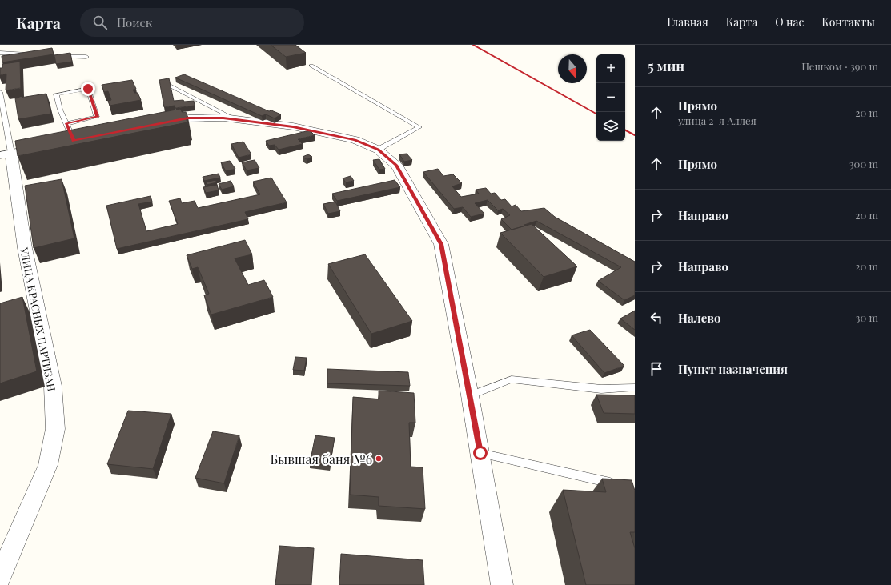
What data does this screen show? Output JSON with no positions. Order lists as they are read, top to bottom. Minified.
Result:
{"streets":{"street":["УЛИЦА КРАСНЫХ ПАРТИЗАН"]},"places":["Бывшая баня №6"],"north":"bottom","page":{"header":"Карта","search":"Поиск","nav":["Главная","Карта","О нас","Контакты"],"heading":["5 мин","Пешком · 390 m"],"map_buttons":["+","−"],"list":[["Прямо","улица 2-я Аллея","20 m"],["Прямо","300 m"],["Направо","20 m"],["Направо","20 m"],["Налево","30 m"],"Пункт назначения"]}}
